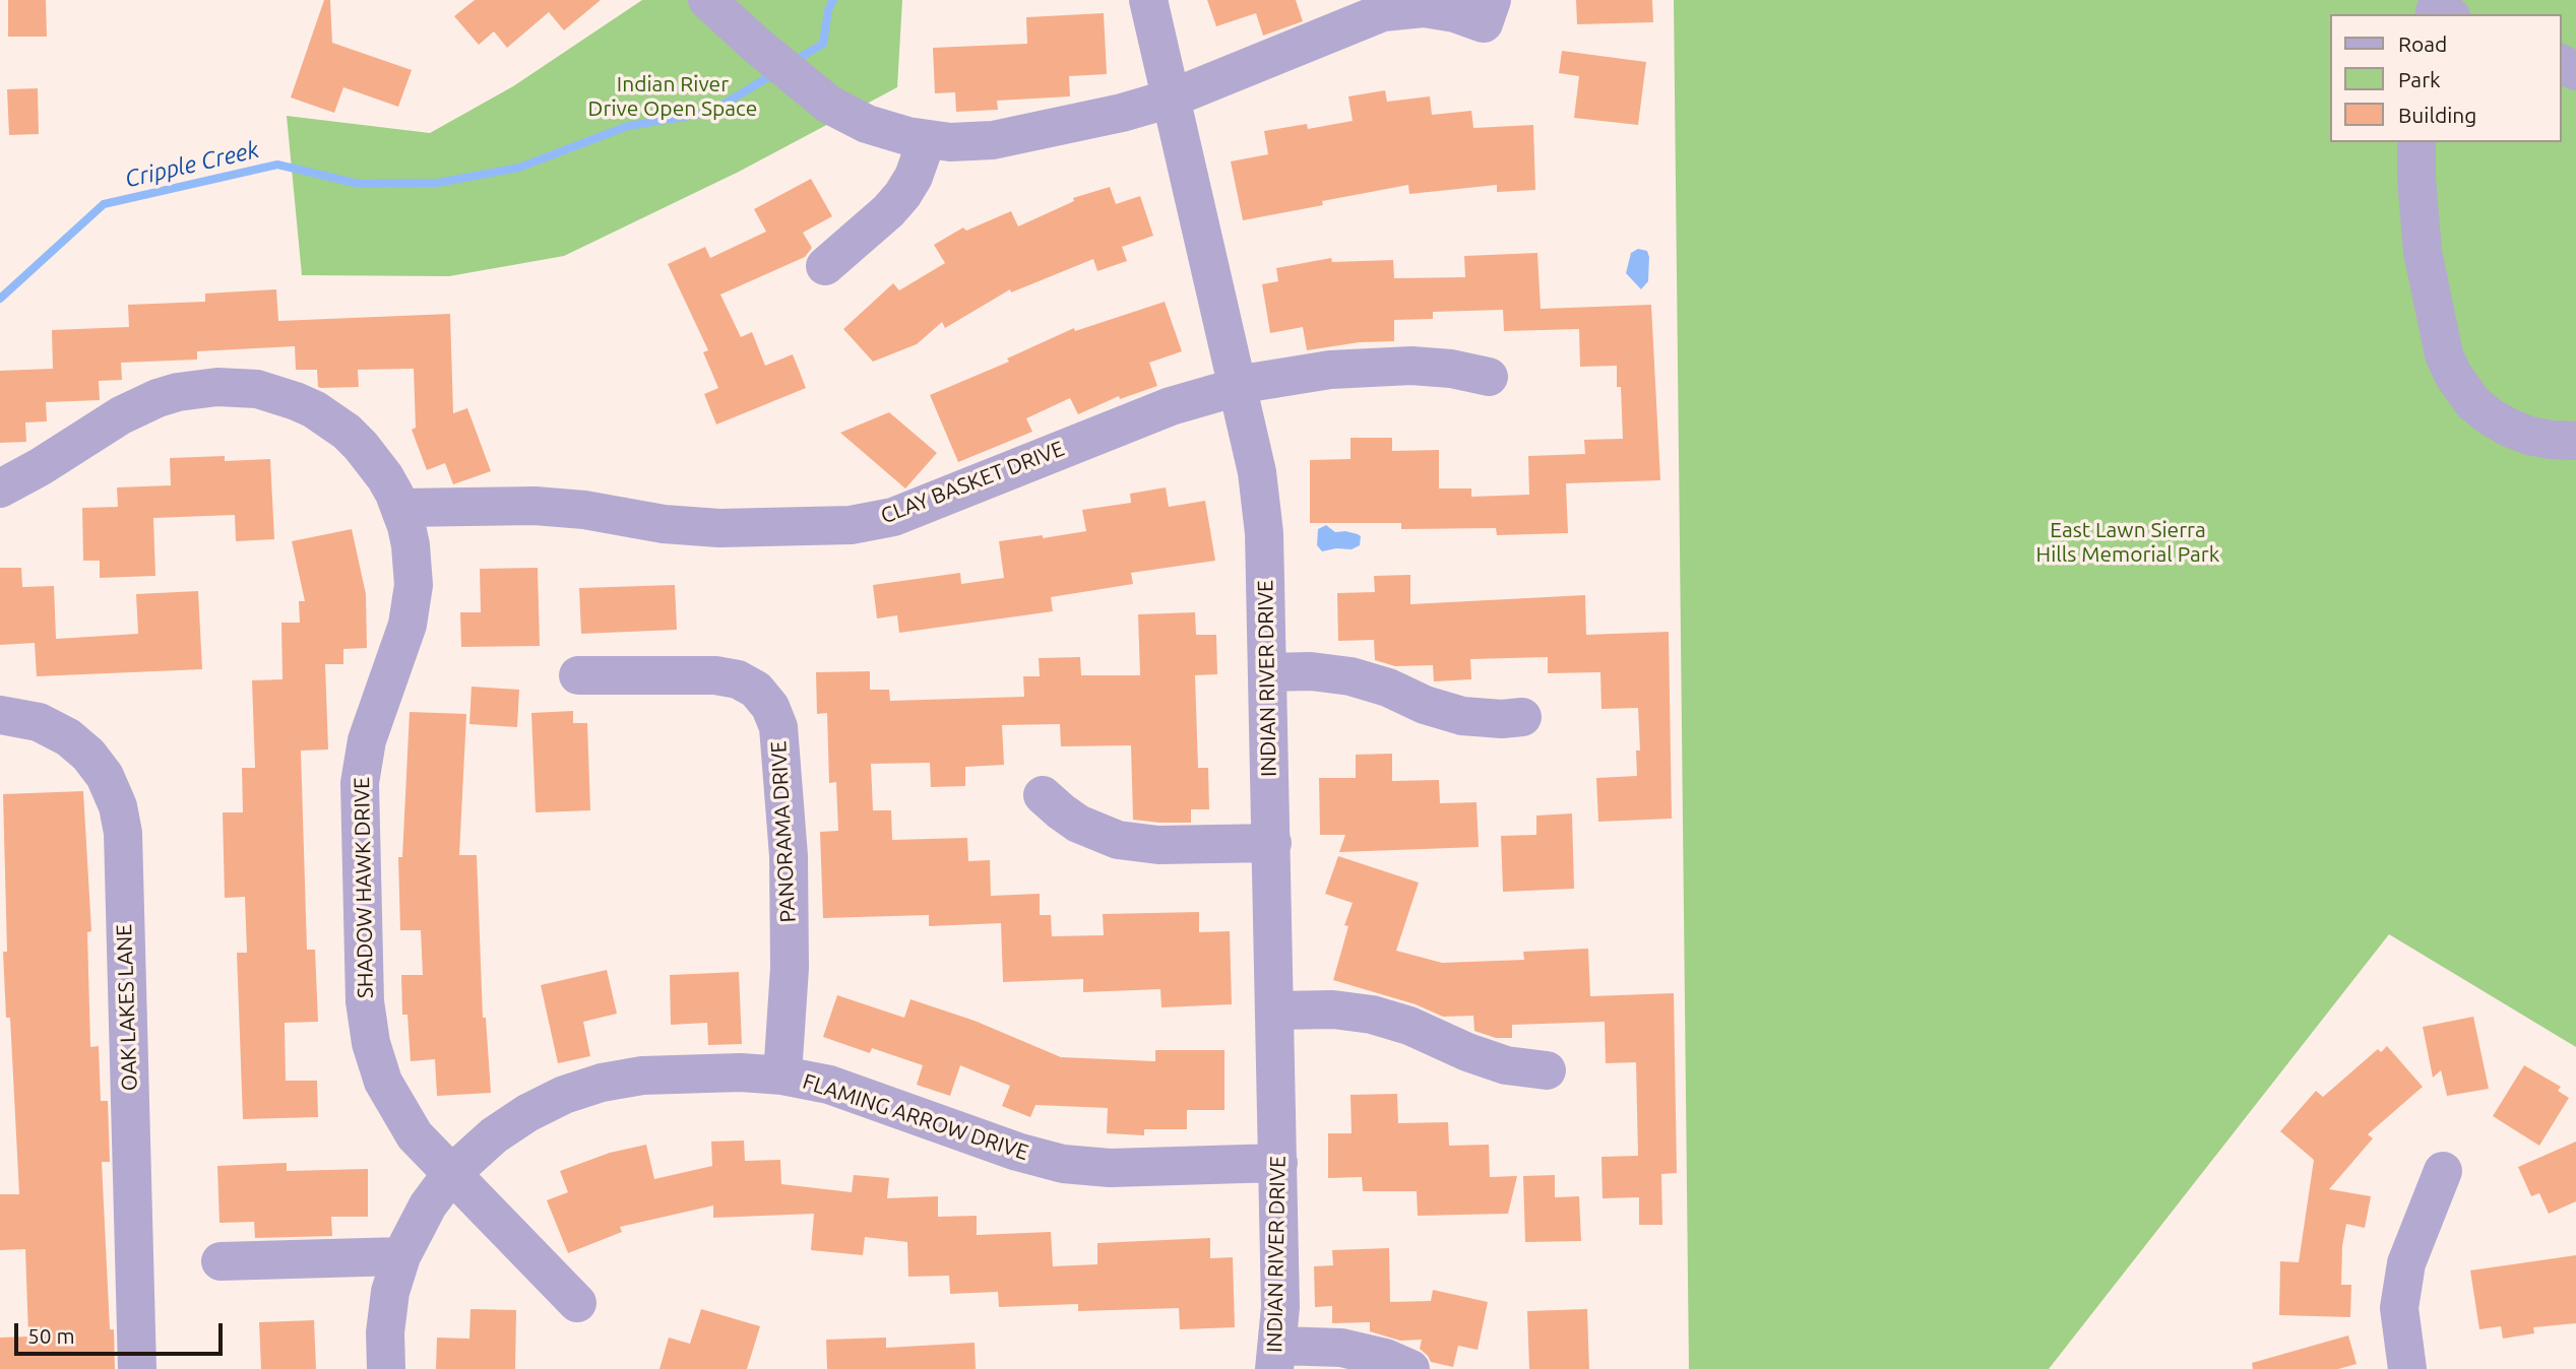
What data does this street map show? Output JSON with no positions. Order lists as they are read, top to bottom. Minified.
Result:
{"streets":{"street":["CLAY BASKET DRIVE","INDIAN RIVER DRIVE","PANORAMA DRIVE","SHADOW HAWK DRIVE","OAK LAKES LANE","FLAMING ARROW DRIVE"]},"crossings":[["CLAY BASKET DRIVE","INDIAN RIVER DRIVE"],["CLAY BASKET DRIVE","SHADOW HAWK DRIVE"],["INDIAN RIVER DRIVE","FLAMING ARROW DRIVE"],["PANORAMA DRIVE","FLAMING ARROW DRIVE"],["SHADOW HAWK DRIVE","FLAMING ARROW DRIVE"]],"water":["Cripple Creek"],"parks":["Indian River Drive Open Space","East Lawn Sierra Hills Memorial Park"],"legend":["Road","Park","Building"],"scale_bar":"50 m"}
